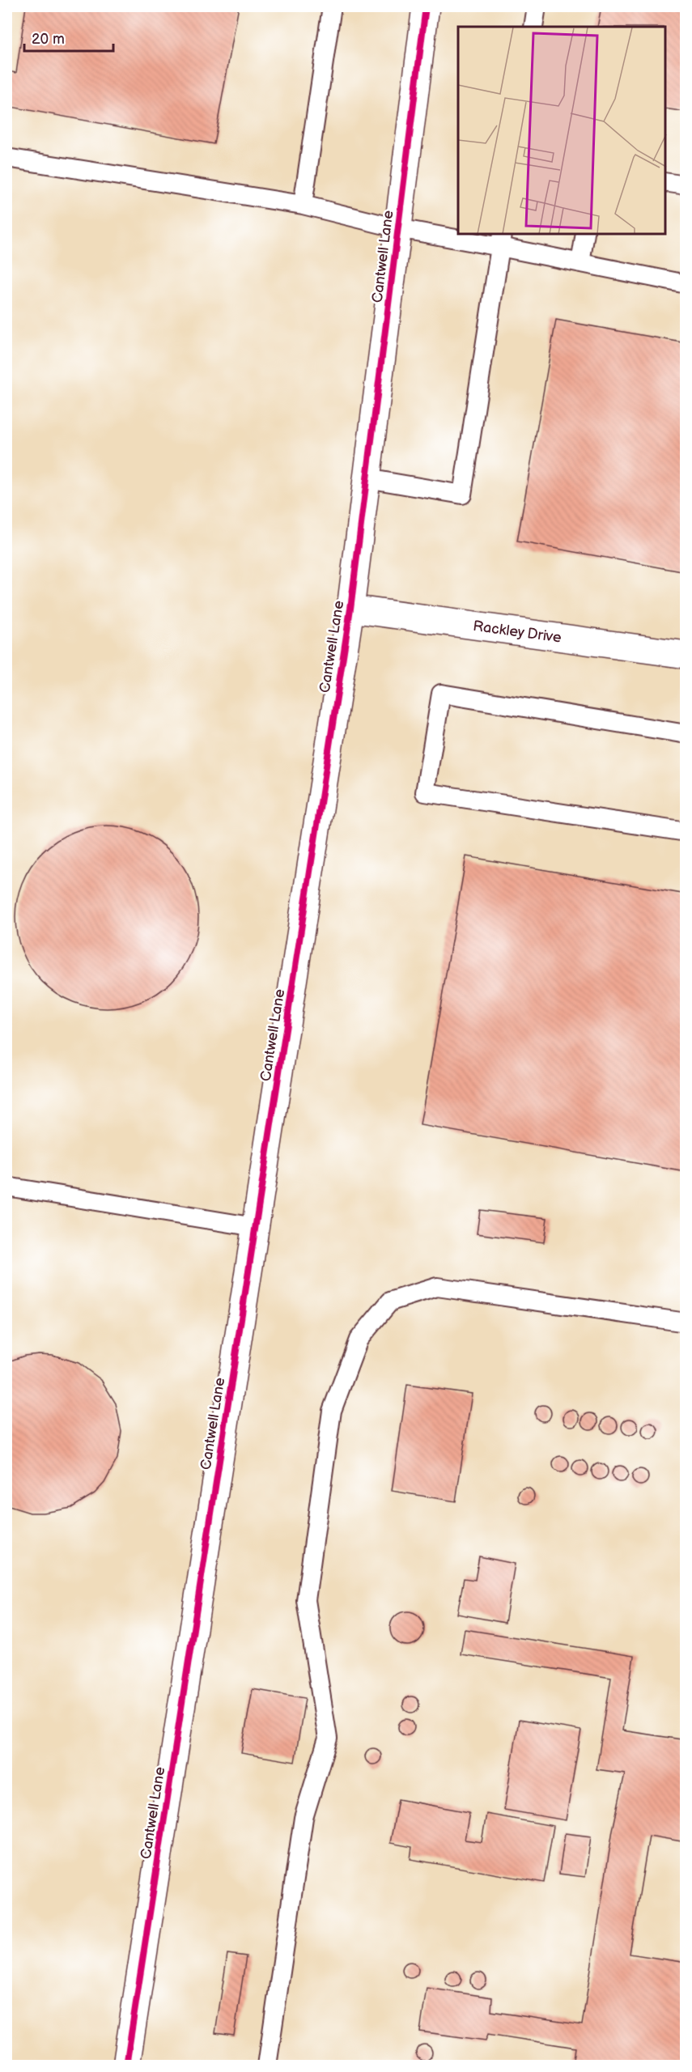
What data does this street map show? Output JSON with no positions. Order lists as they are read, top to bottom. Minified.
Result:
{"streets":{"street":["Cantwell Lane","Rackley Drive"]},"crossings":[["Cantwell Lane","Rackley Drive"]],"scale_bar":"20 m"}
